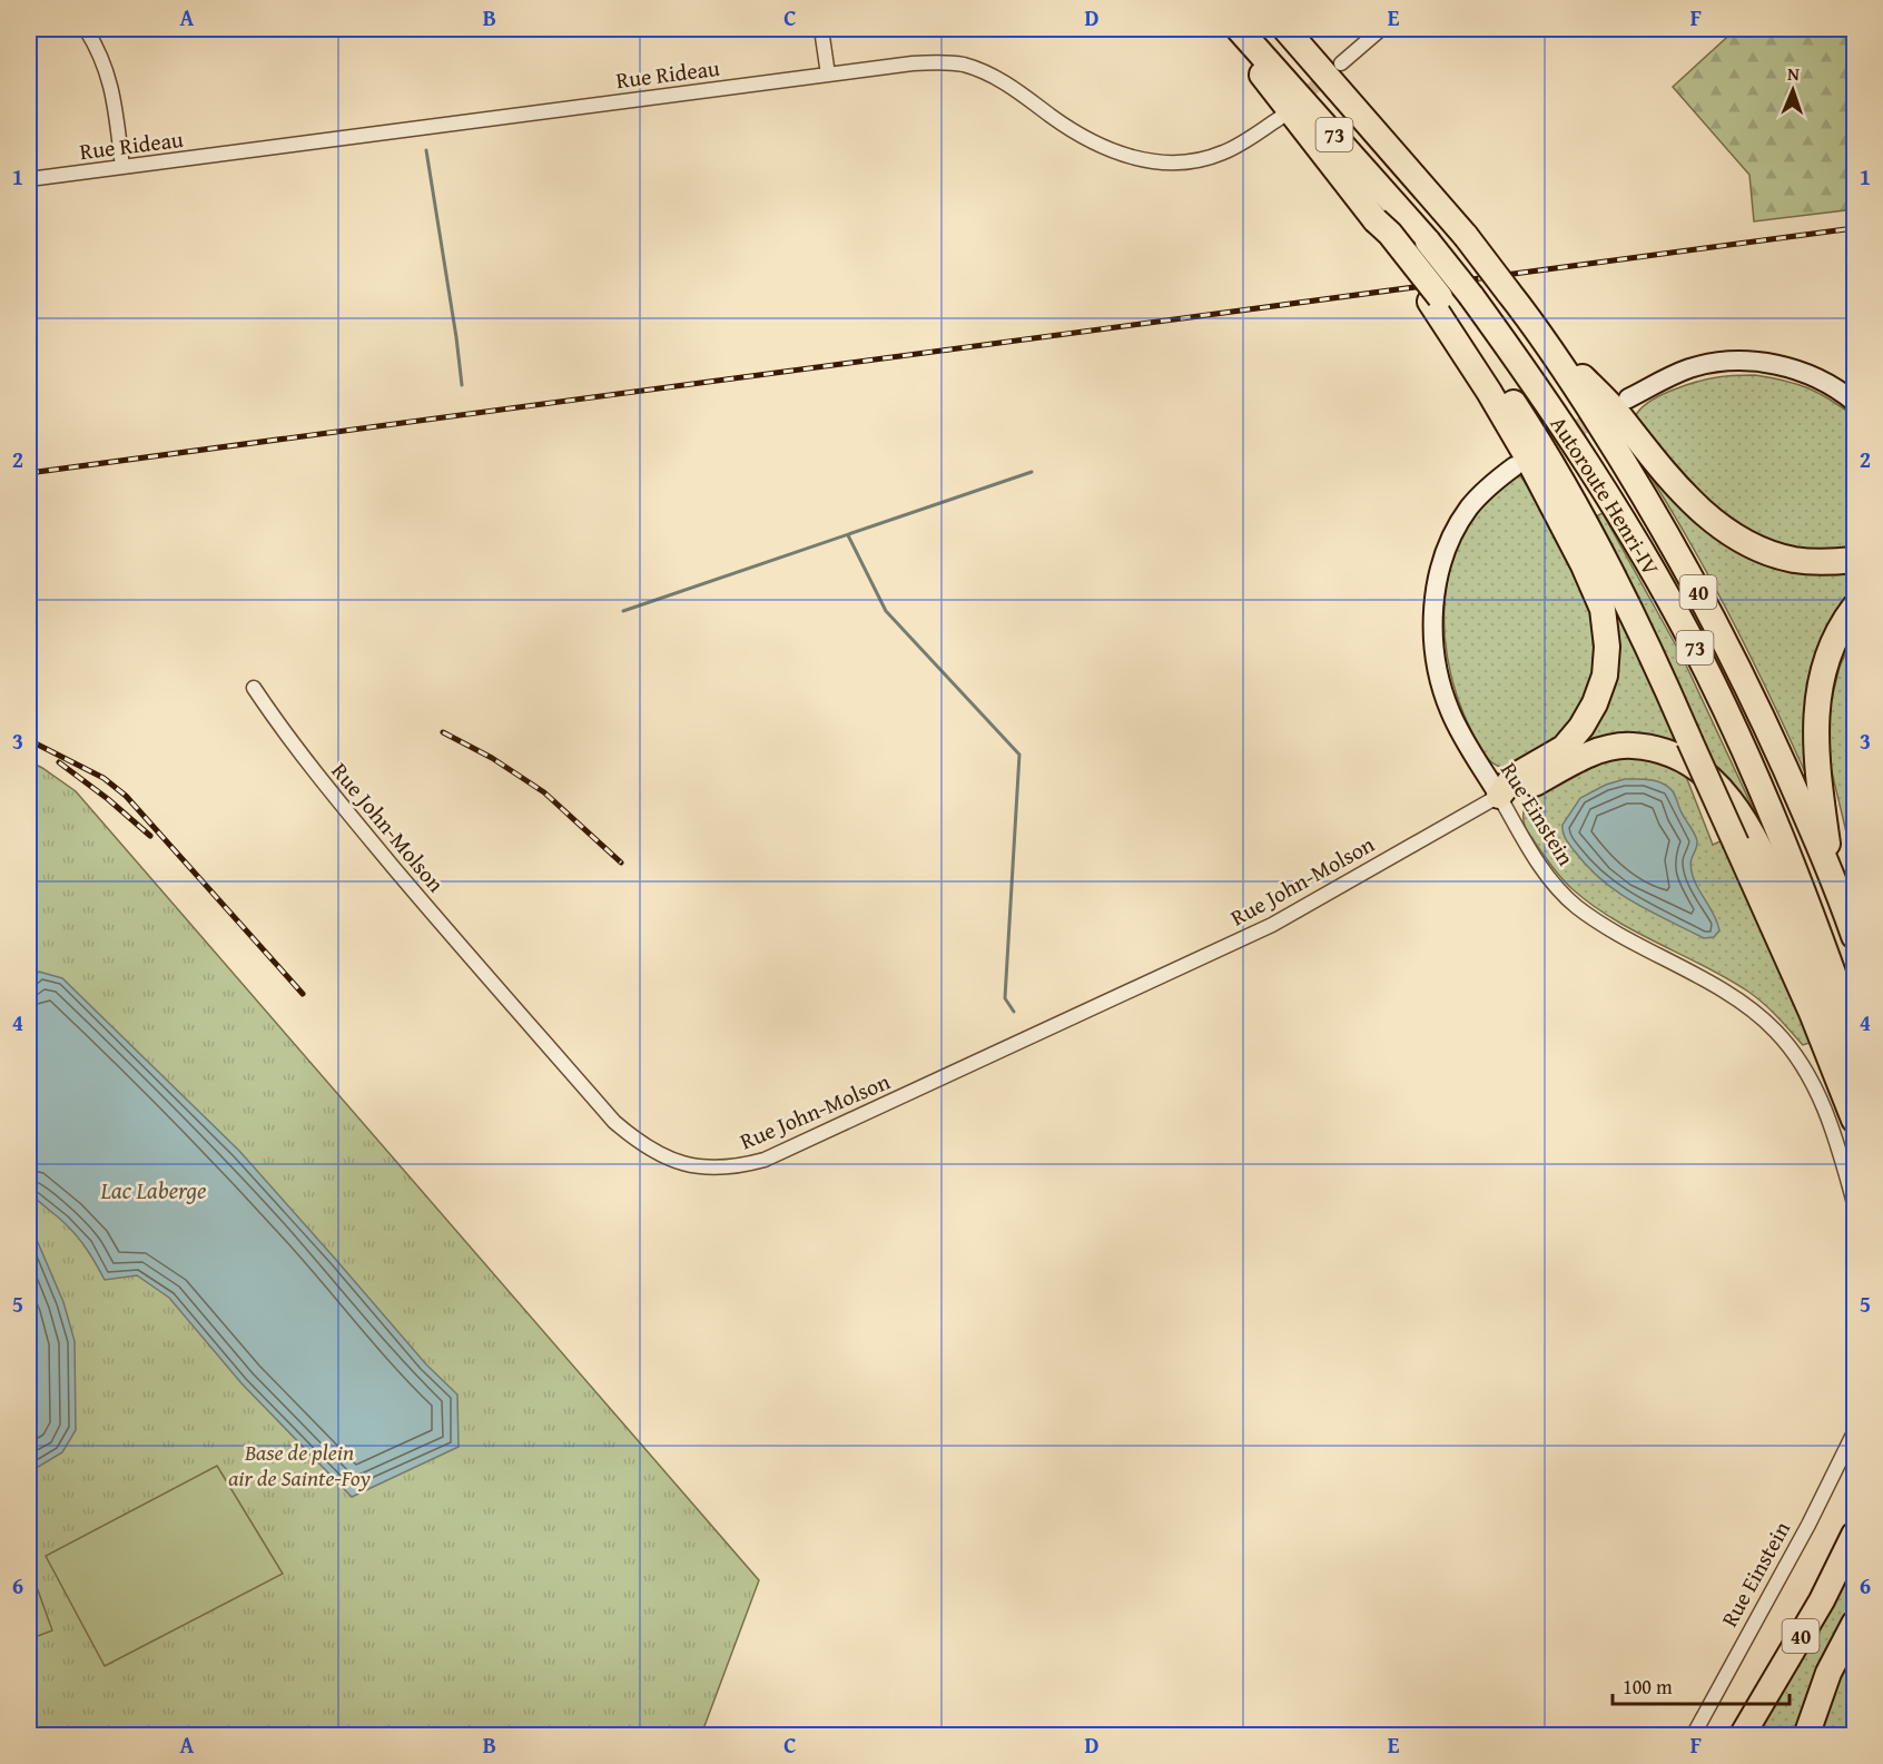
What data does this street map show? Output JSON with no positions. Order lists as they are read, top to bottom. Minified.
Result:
{"streets":{"highway":["73","Autoroute Henri-IV","40"],"street":["Rue Rideau","Rue Einstein","Rue John-Molson"]},"crossings":[["Rue Einstein","Rue John-Molson"]],"water":["Lac Laberge"],"parks":["Base de plein air de Sainte-Foy"],"scale_bar":"100 m","north":"top","grid":{"columns":["A","B","C","D","E","F"],"rows":["1","2","3","4","5","6"]}}
